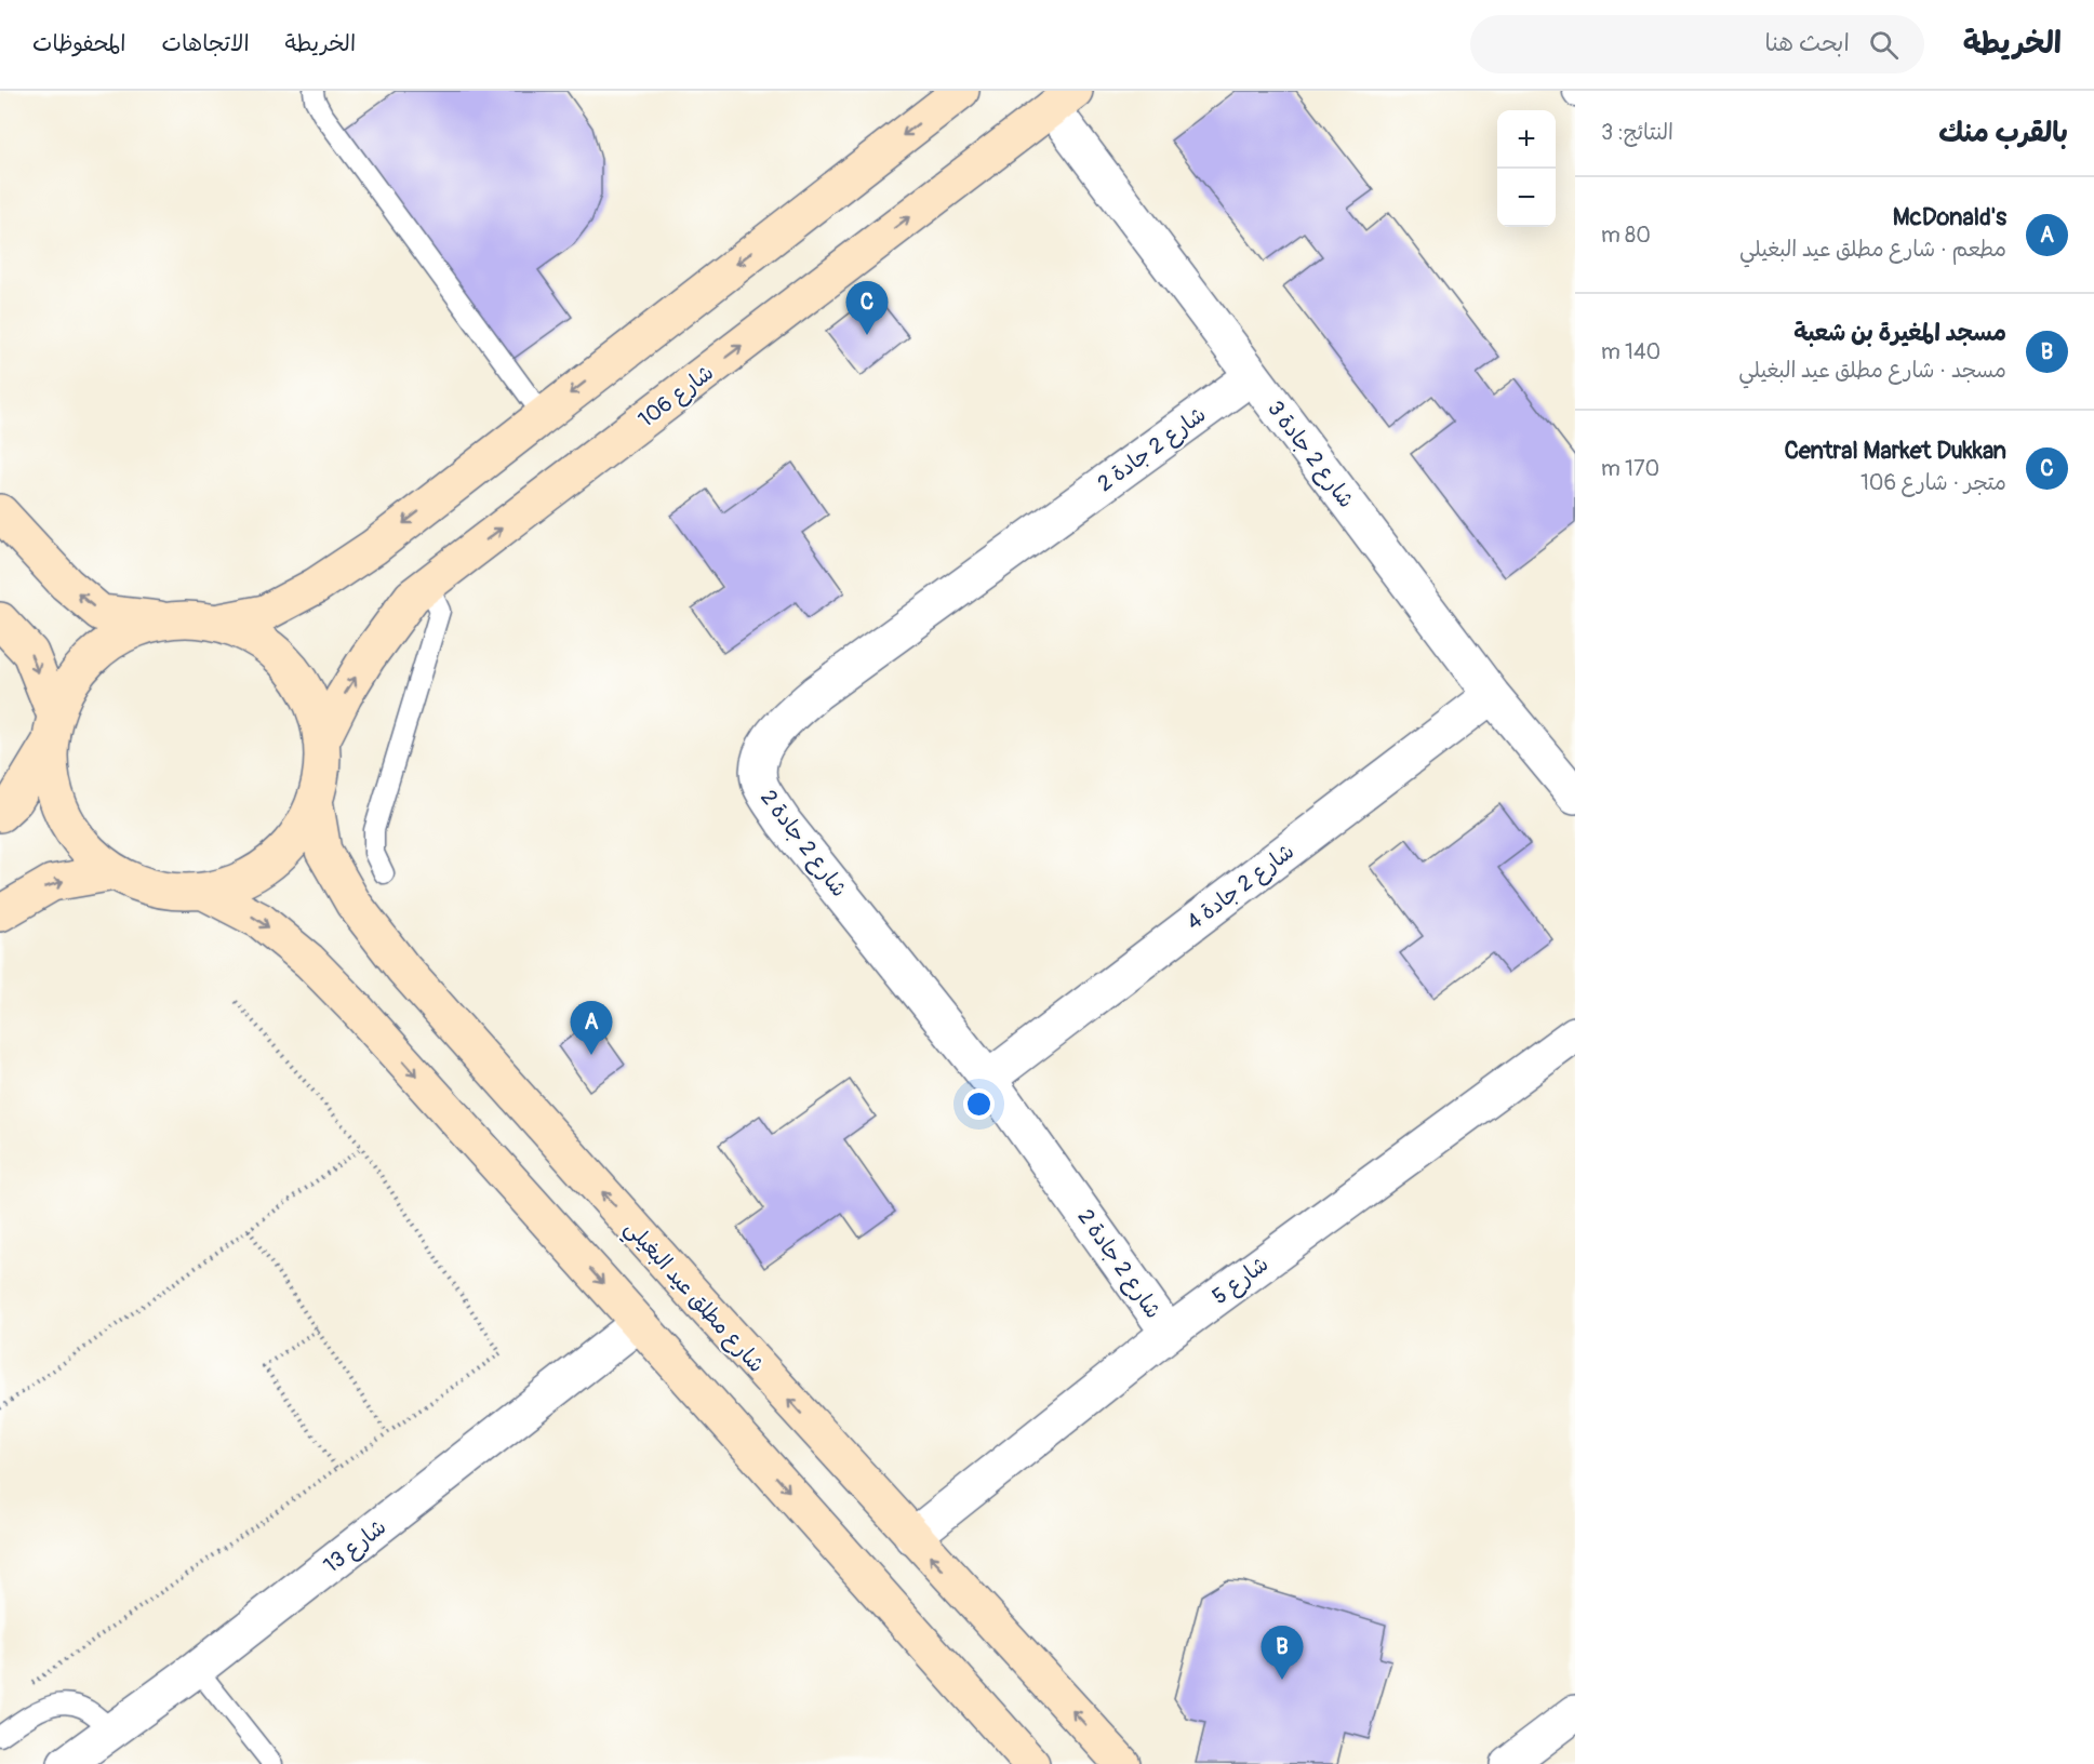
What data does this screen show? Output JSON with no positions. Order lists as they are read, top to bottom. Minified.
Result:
{"streets":{"street":["شارع 106","شارع 2 جادة 2","شارع 2 جادة 3","شارع 2 جادة 4","شارع 5","شارع مطلق عيد البغيلي","شارع 13"]},"crossings":[["شارع 106","شارع 2 جادة 3"],["شارع 2 جادة 2","شارع 2 جادة 3"],["شارع 2 جادة 2","شارع 2 جادة 4"],["شارع 2 جادة 2","شارع 5"],["شارع 2 جادة 3","شارع 2 جادة 4"],["شارع 5","شارع مطلق عيد البغيلي"]],"page":{"header":"الخريطة","search":"ابحث هنا","nav":["الخريطة","الاتجاهات","المحفوظات"],"heading":["بالقرب منك","النتائج: 3"],"map_buttons":["+","−"],"list":[{"mark":"A","name":"McDonald's","note":"مطعم · شارع مطلق عيد البغيلي","value":"80 m"},{"mark":"B","name":"مسجد المغيرة بن شعبة","note":"مسجد · شارع مطلق عيد البغيلي","value":"140 m"},{"mark":"C","name":"Central Market Dukkan","note":"متجر · شارع 106","value":"170 m"}],"pins":["C","A","B"]}}
